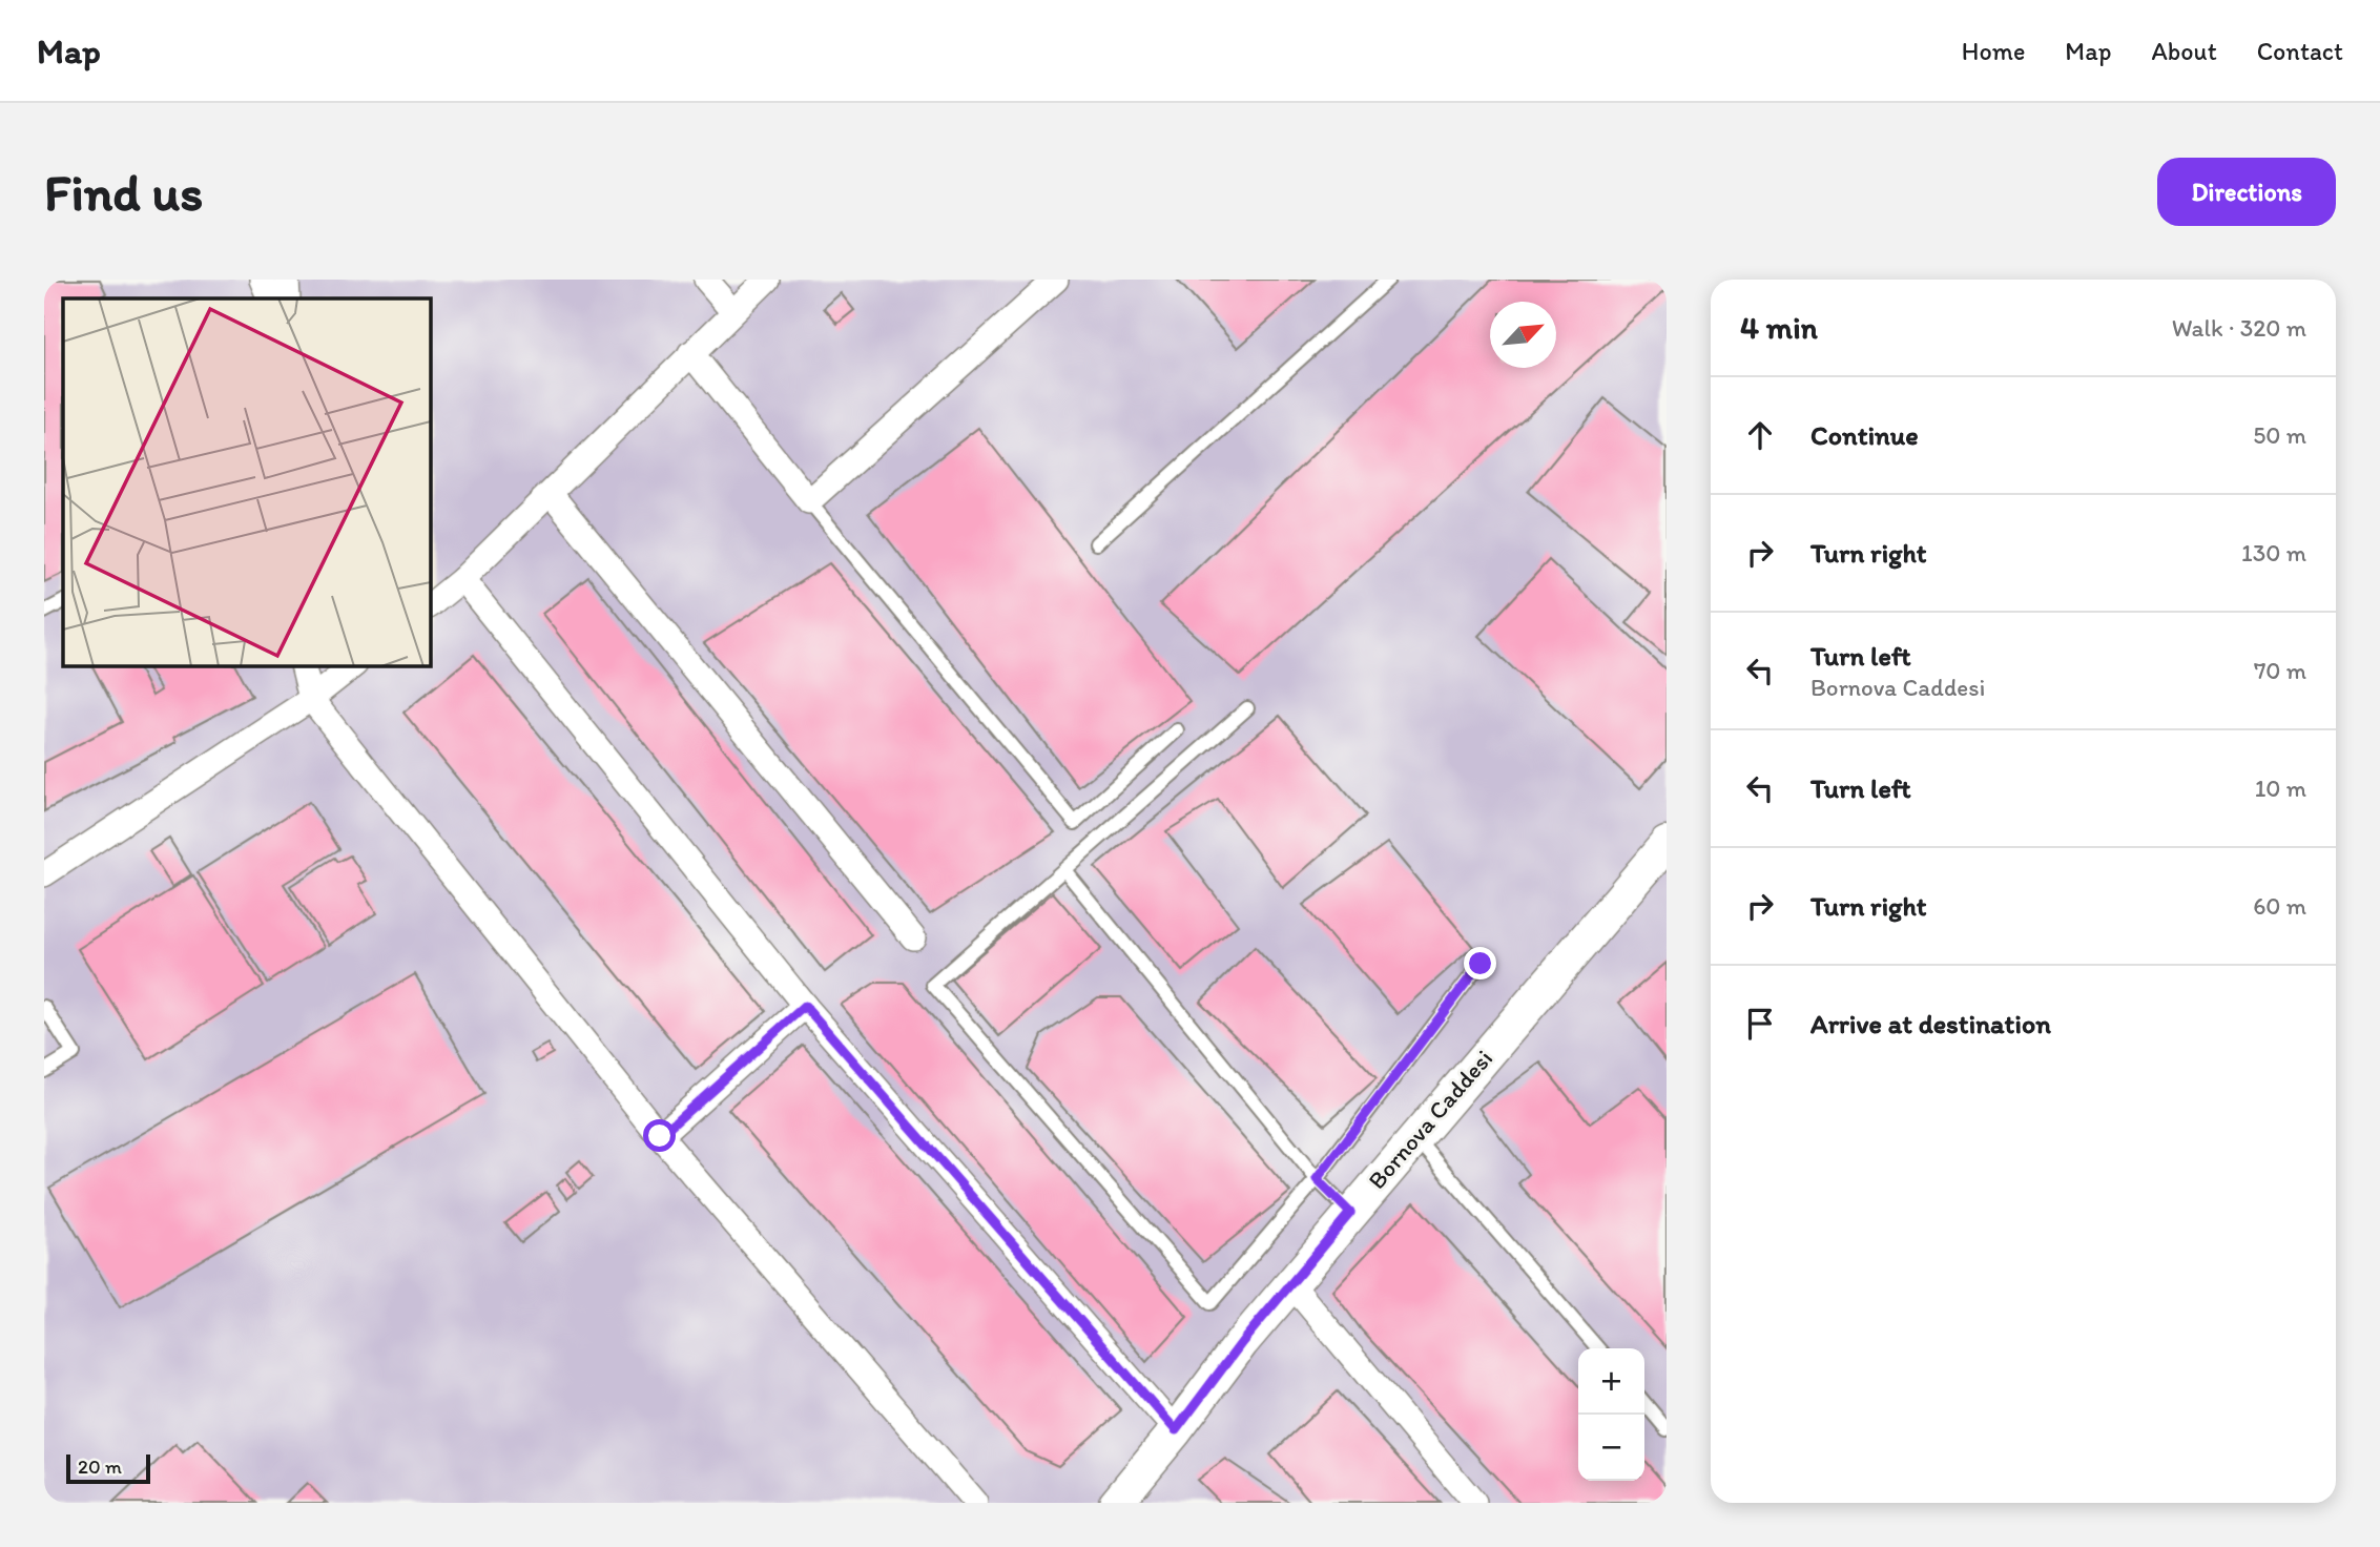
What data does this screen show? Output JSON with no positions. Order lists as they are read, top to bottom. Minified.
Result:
{"streets":{"main road":["Bornova Caddesi"]},"scale_bar":"20 m","north":"top right","page":{"header":"Map","nav":["Home","Map","About","Contact"],"buttons":"Directions","title":"Find us","heading":["4 min","Walk · 320 m"],"list":[["Continue","50 m"],["Turn right","130 m"],["Turn left","Bornova Caddesi","70 m"],["Turn left","10 m"],["Turn right","60 m"],"Arrive at destination"],"map_buttons":["+","−"],"scale":"20 m"}}
